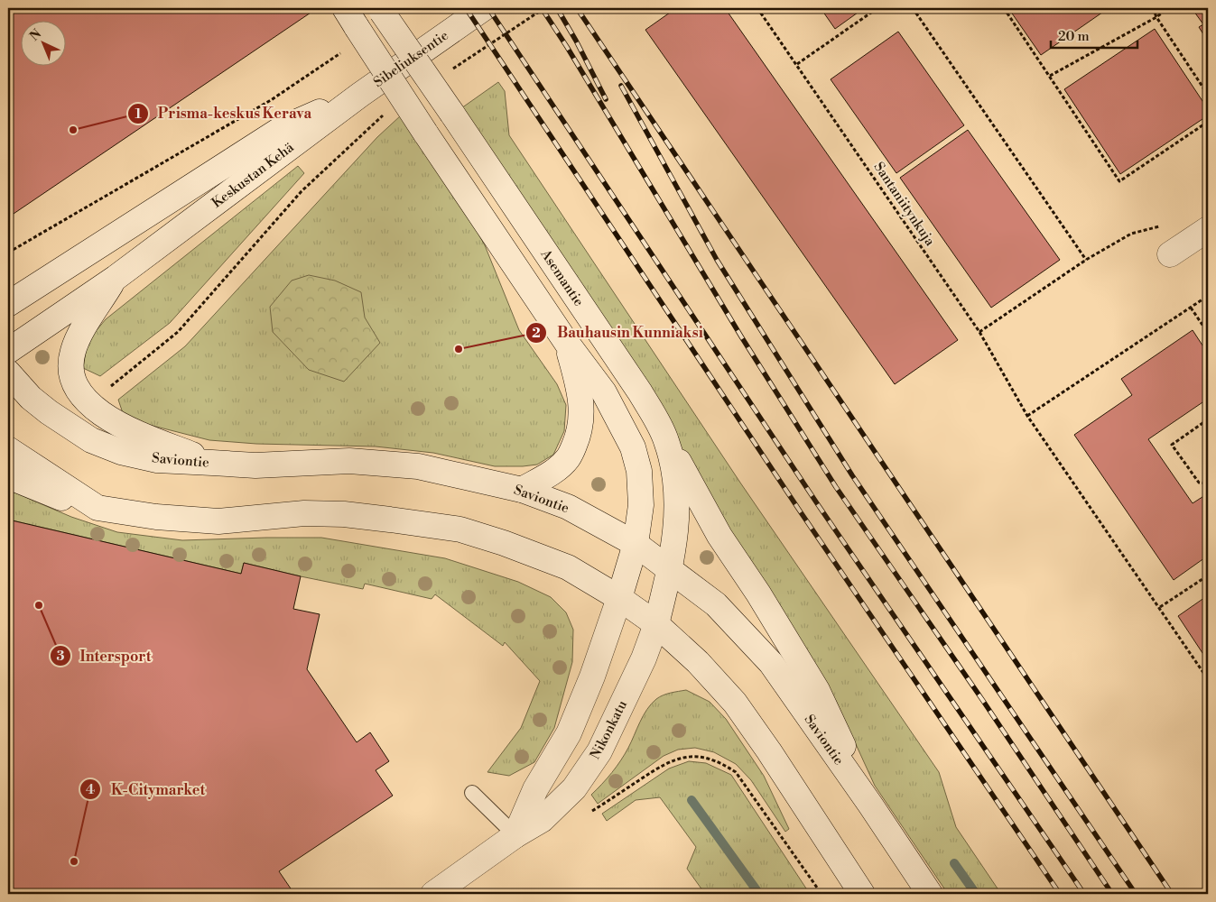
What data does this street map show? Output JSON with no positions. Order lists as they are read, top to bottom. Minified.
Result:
{"streets":{"main road":["Sibeliuksentie","Keskustan Kehä","Asemantie","Saviontie","Nikonkatu"],"path":["Santaniitynkuja"]},"crossings":[["Sibeliuksentie","Keskustan Kehä"],["Asemantie","Saviontie"],["Asemantie","Nikonkatu"]],"places":["Prisma-keskus Kerava","Bauhausin Kunniaksi","Intersport","K-Citymarket"],"scale_bar":"20 m","north":"top left"}
